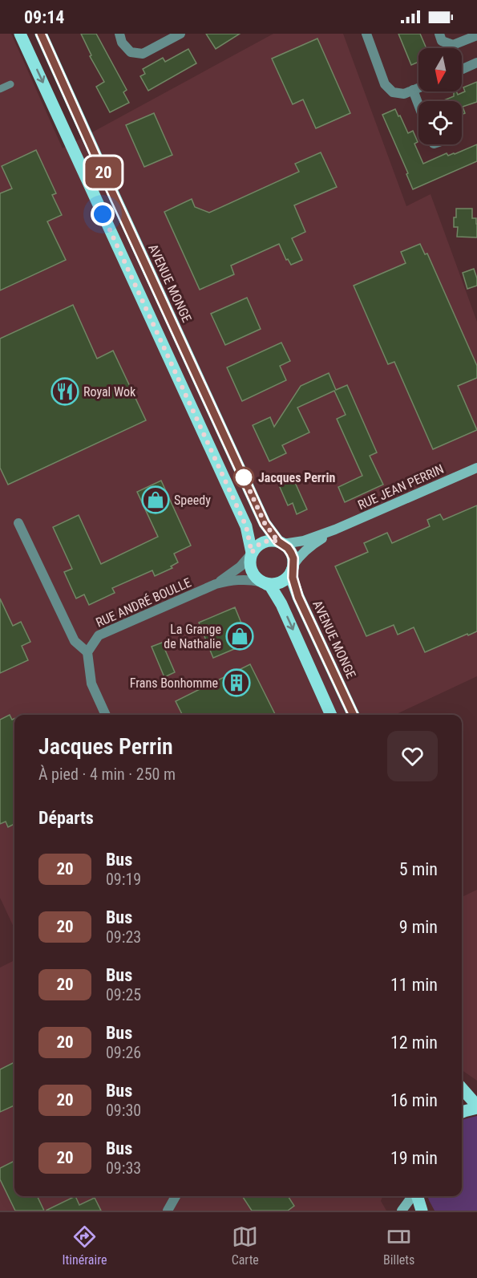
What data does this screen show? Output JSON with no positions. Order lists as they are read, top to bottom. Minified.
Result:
{"streets":{"main road":["AVENUE MONGE"],"street":["RUE JEAN PERRIN","RUE ANDRÉ BOULLE"]},"crossings":[["AVENUE MONGE","RUE JEAN PERRIN"],["AVENUE MONGE","RUE ANDRÉ BOULLE"],["RUE JEAN PERRIN","RUE ANDRÉ BOULLE"]],"places":{"restaurant":["Royal Wok"],"other":["Jacques Perrin"],"shop":["Speedy","La Grange de Nathalie"],"building":["Frans Bonhomme"]},"lines":["bus line 20"],"north":"bottom","page":{"status":"09:14","on_map":"20","heading":[["Jacques Perrin","À pied · 4 min · 250 m"],"Départs"],"list":[{"mark":"20","name":"Bus","note":"09:19","value":"5 min"},{"mark":"20","name":"Bus","note":"09:23","value":"9 min"},{"mark":"20","name":"Bus","note":"09:25","value":"11 min"},{"mark":"20","name":"Bus","note":"09:26","value":"12 min"},{"mark":"20","name":"Bus","note":"09:30","value":"16 min"},{"mark":"20","name":"Bus","note":"09:33","value":"19 min"}],"tabs":["Itinéraire","Carte","Billets"]}}
